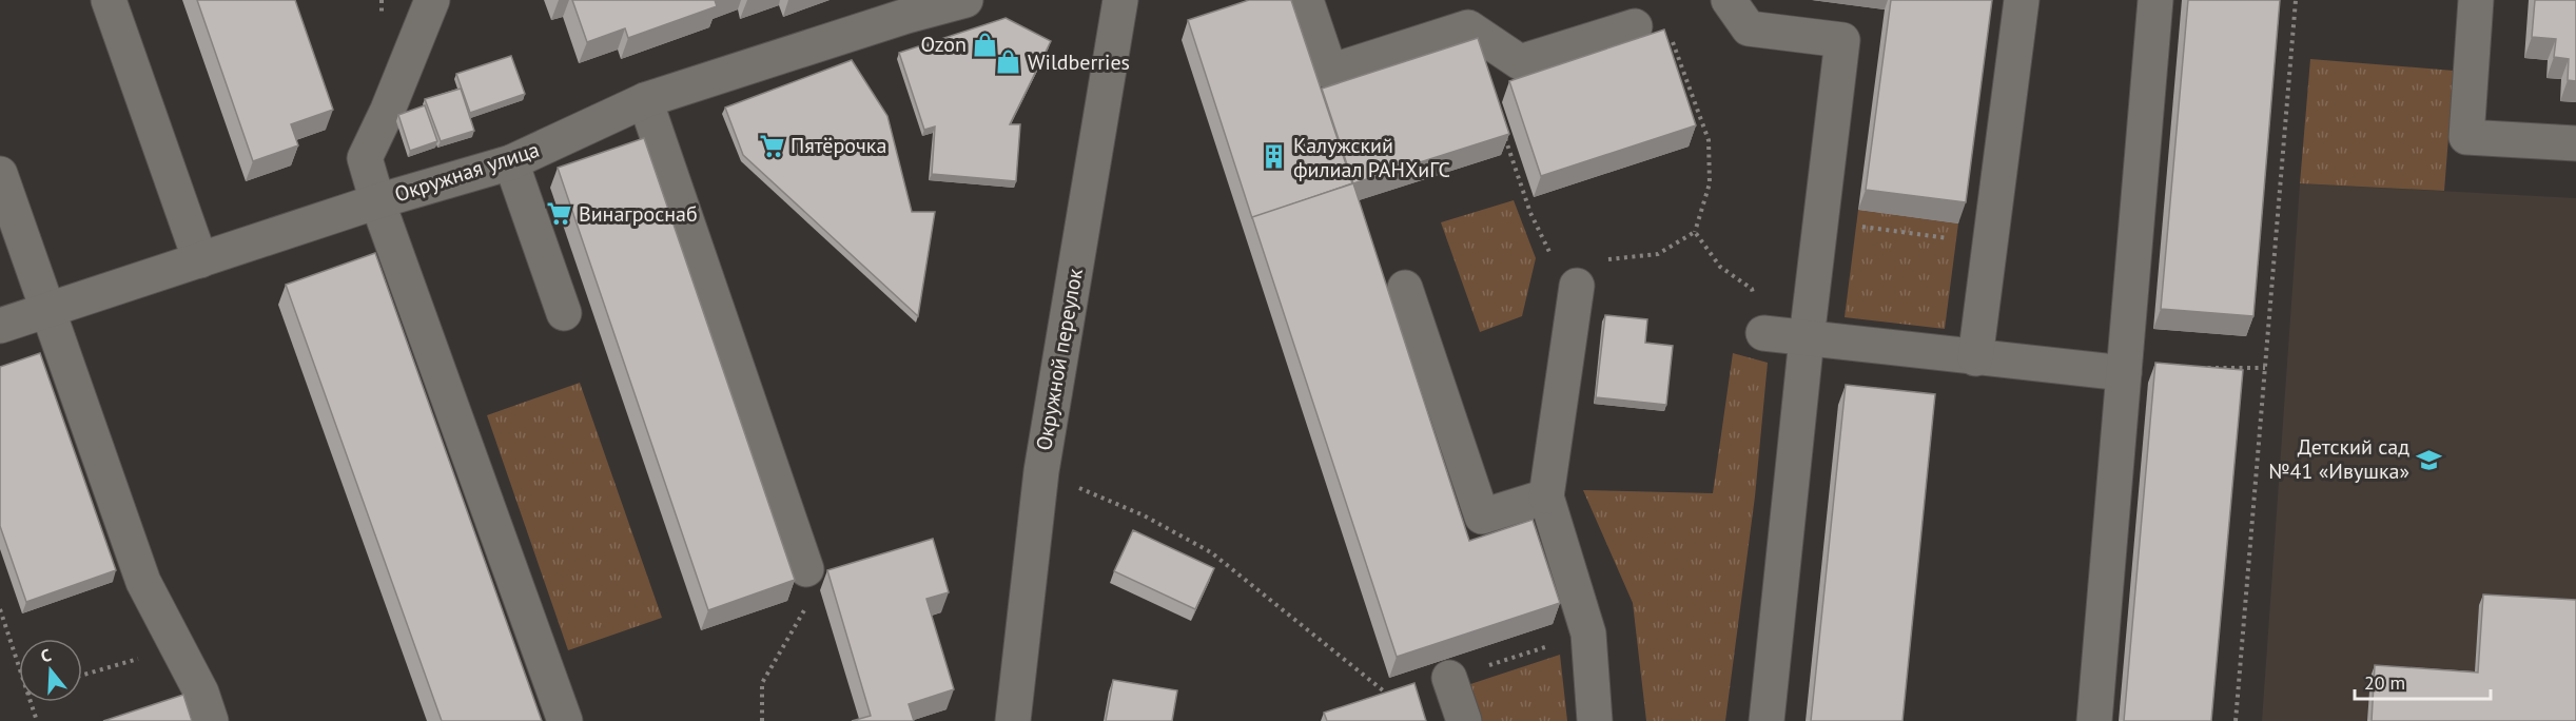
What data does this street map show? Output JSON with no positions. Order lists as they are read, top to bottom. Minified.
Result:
{"streets":{"street":["Окружная улица","Окружной переулок"]},"places":{"shop":["Ozon","Wildberries"],"supermarket":["Пятёрочка","Винагроснаб"],"building":["Калужский филиал РАНХиГС"],"school or university":["Детский сад №41 «Ивушка»"]},"scale_bar":"20 m","north":"top"}
